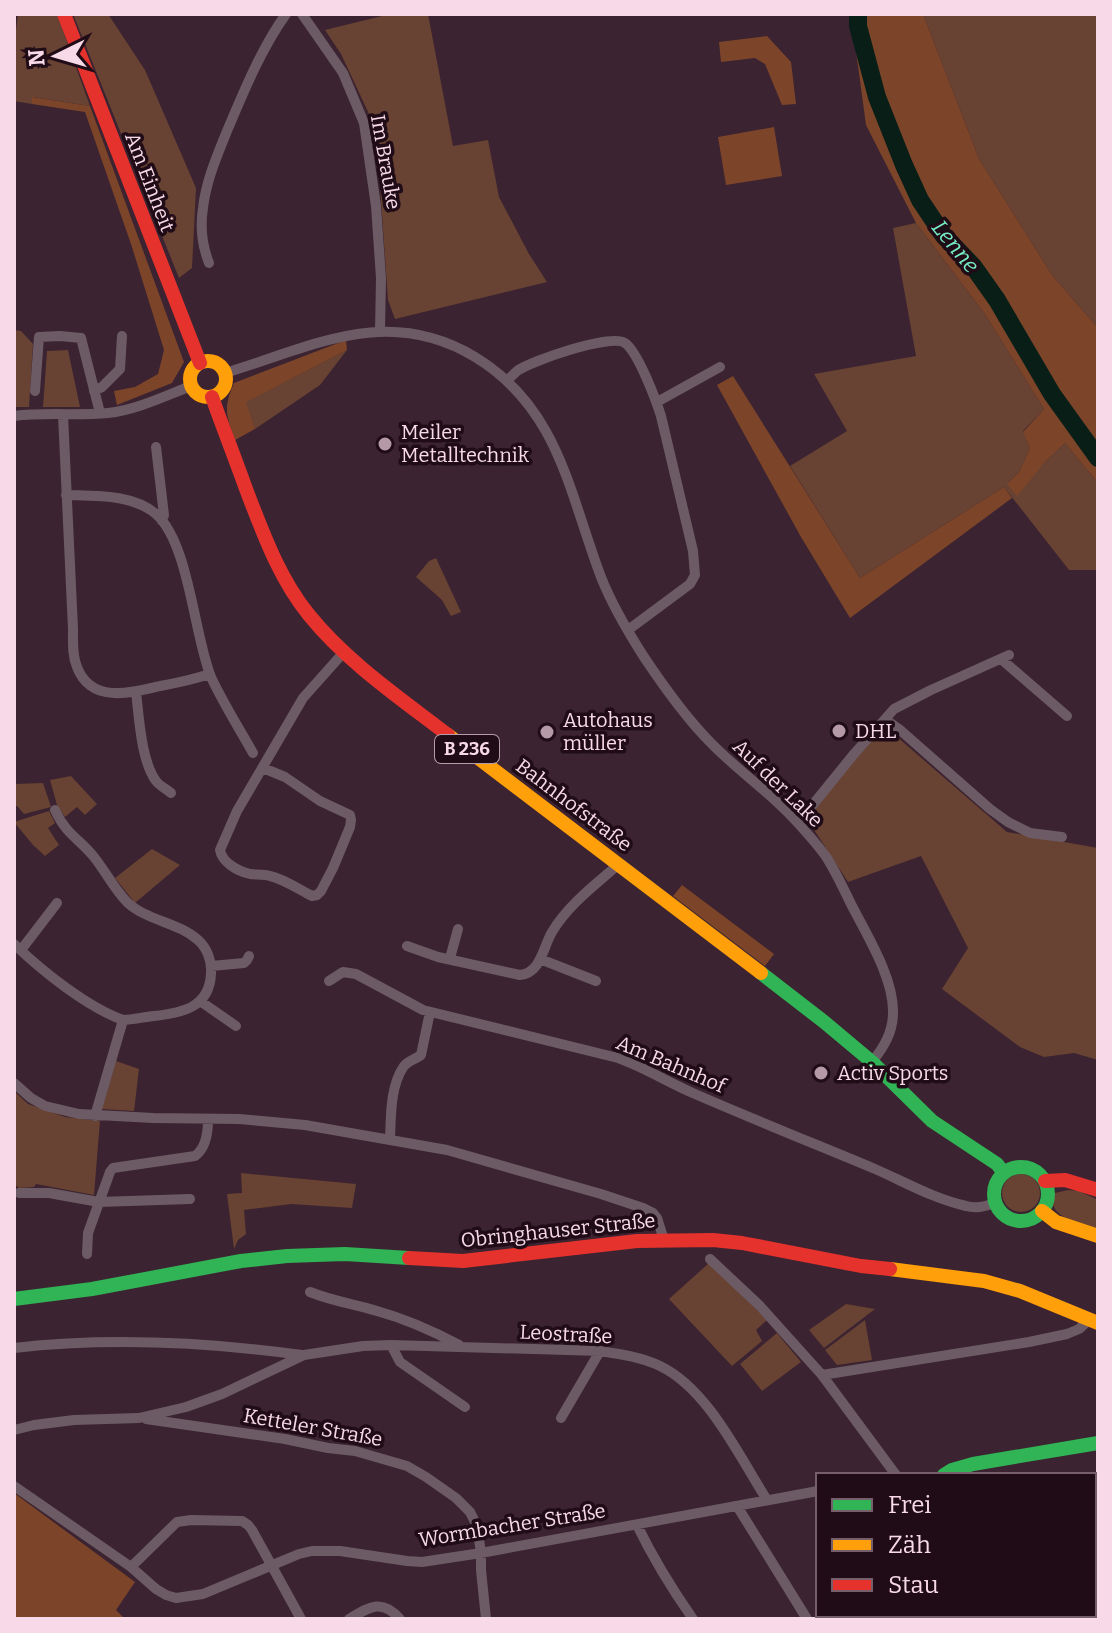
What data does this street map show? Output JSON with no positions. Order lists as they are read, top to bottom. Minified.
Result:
{"streets":{"main road":["Am Einheit","B 236","Bahnhofstraße","Obringhauser Straße"],"street":["Im Brauke","Auf der Lake","Am Bahnhof","Leostraße","Ketteler Straße","Wormbacher Straße"]},"crossings":[["Im Brauke","Auf der Lake"],["Am Einheit","Auf der Lake"],["Am Einheit","Bahnhofstraße"],["Auf der Lake","Bahnhofstraße"],["Bahnhofstraße","Am Bahnhof"],["Leostraße","Ketteler Straße"],["Leostraße","Wormbacher Straße"],["Ketteler Straße","Wormbacher Straße"]],"water":["Lenne"],"places":["Meiler Metalltechnik","DHL","Autohaus müller","Activ Sports"],"legend":["Frei","Zäh","Stau"],"north":"left"}
